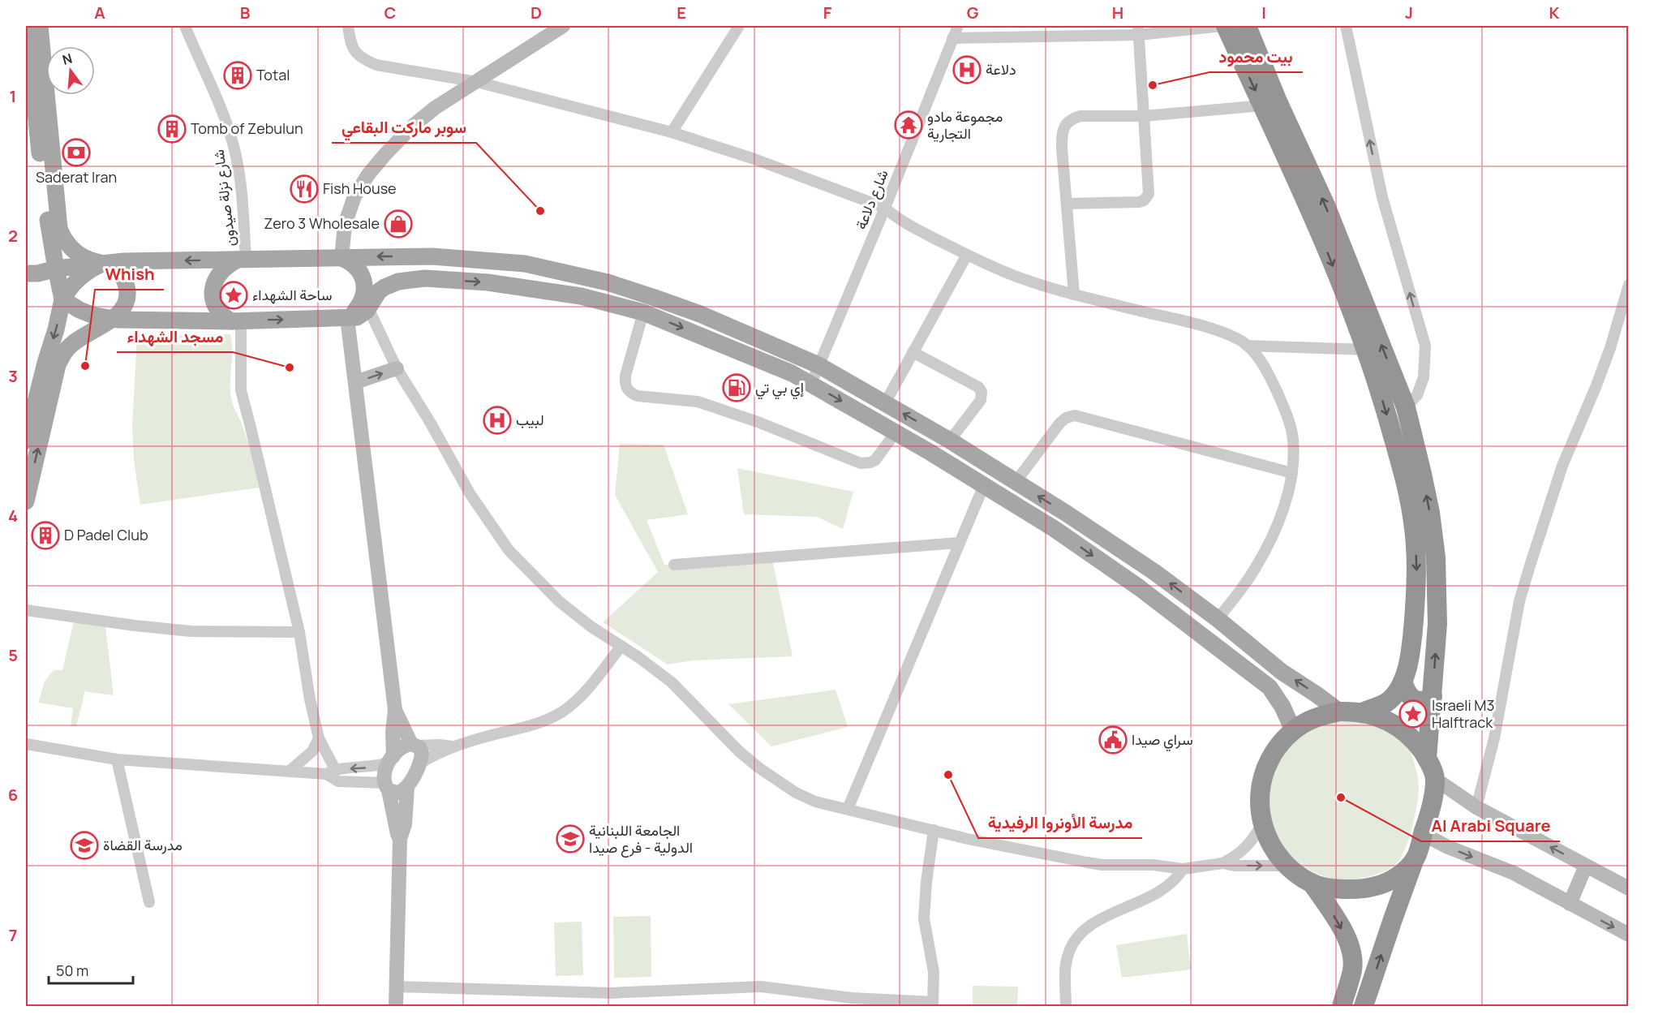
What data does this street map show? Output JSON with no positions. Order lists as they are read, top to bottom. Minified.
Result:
{"streets":{"street":["شارع نزلة صيدون","شارع دلاعة"]},"places":{"hospital":["دلاعة","لبيب"],"building":["Total","Tomb of Zebulun","D Padel Club"],"other":["بيت محمود","سوبر ماركت البقاعي","Whish","مسجد الشهداء","مدرسة الأونروا الرفيدية","Al Arabi Square"],"temple":["مجموعة مادو التجارية"],"bank":["Saderat Iran"],"restaurant":["Fish House"],"shop":["Zero 3 Wholesale"],"place":["ساحة الشهداء","Israeli M3 Halftrack"],"fuel station":["إي بي تي"],"public building":["سراي صيدا"],"school or university":["الجامعة اللبنانية الدولية - فرع صيدا","مدرسة القضاة"]},"scale_bar":"50 m","north":"top","grid":{"columns":["A","B","C","D","E","F","G","H","I","J","K"],"rows":["1","2","3","4","5","6","7"]}}
